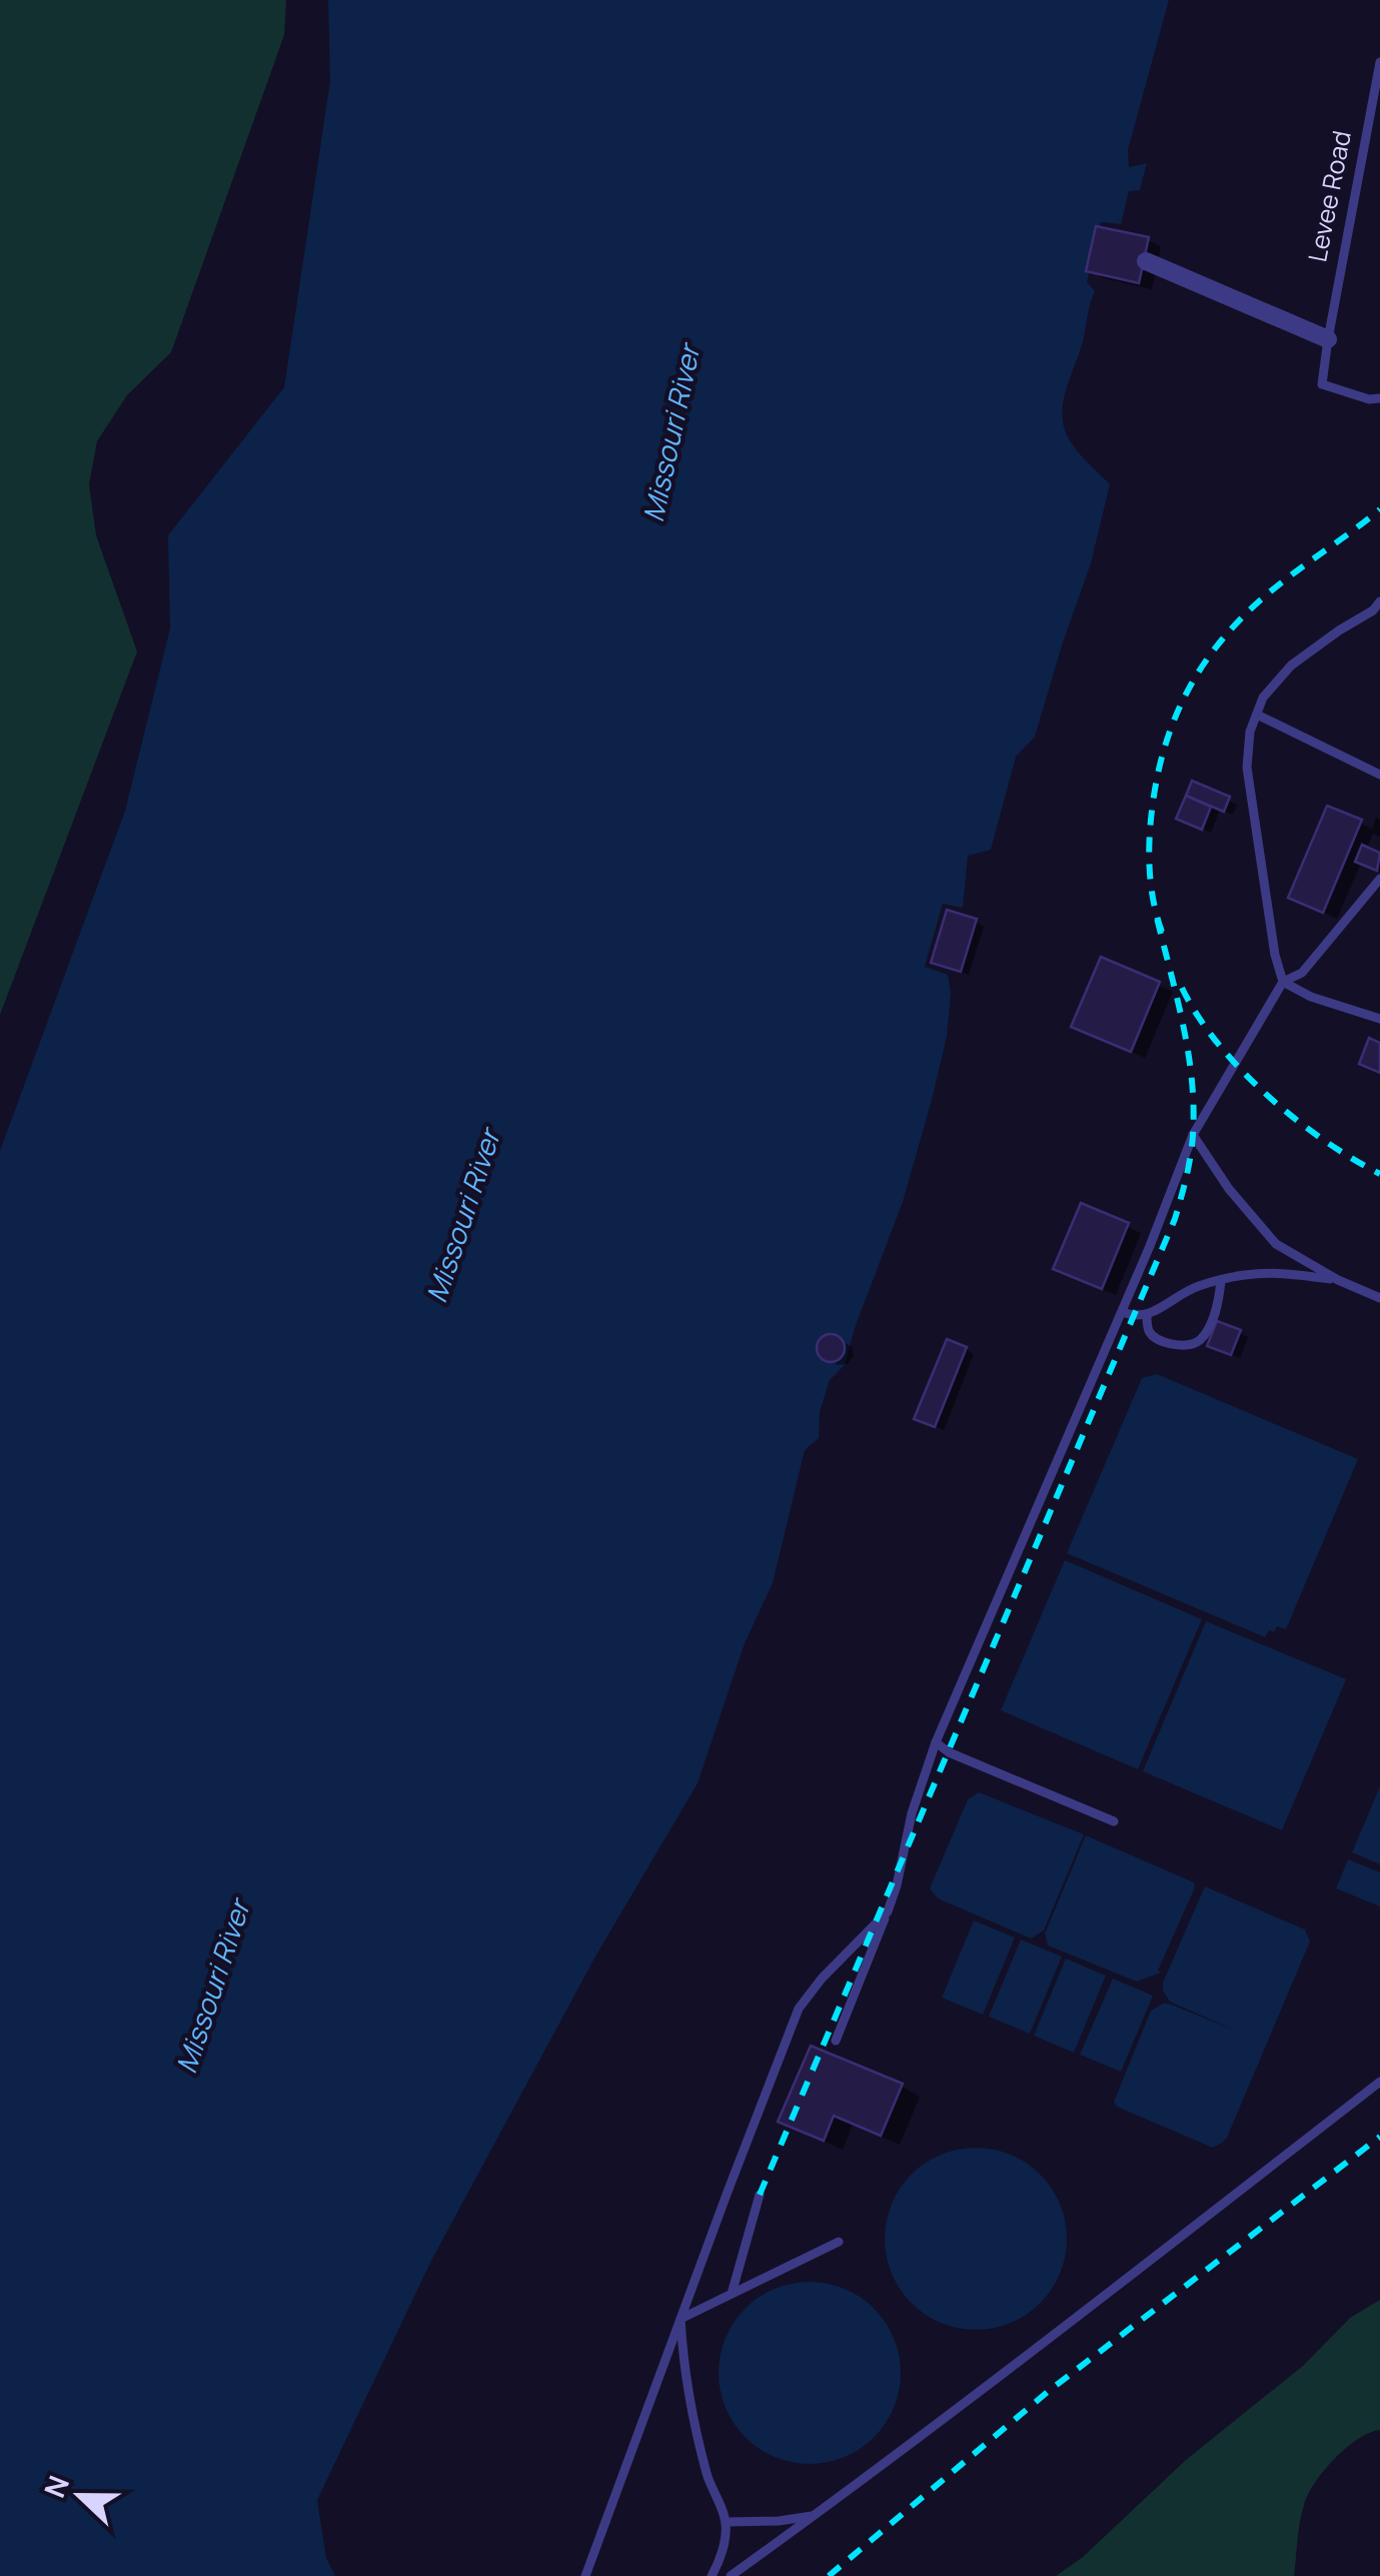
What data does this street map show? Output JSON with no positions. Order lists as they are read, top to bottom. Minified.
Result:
{"streets":{"lane":["Levee Road"]},"water":["Missouri River"],"north":"left"}
